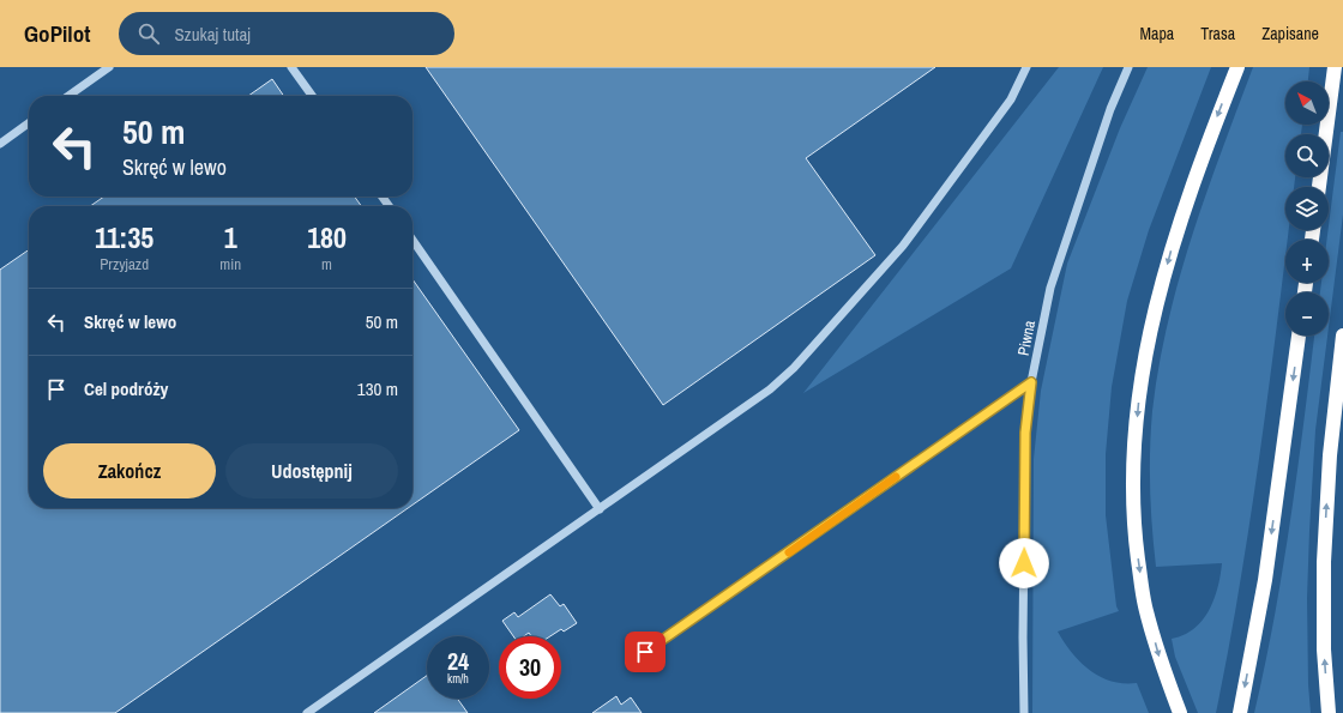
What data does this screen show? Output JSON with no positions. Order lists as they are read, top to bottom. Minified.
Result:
{"streets":{"street":["Piwna"]},"north":"top left","page":{"header":"GoPilot","search":"Szukaj tutaj","nav":["Mapa","Trasa","Zapisane"],"map_buttons":["+","−"],"turn":["50 m","Skręć w lewo"],"eta":["11:35","Przyjazd","1","min","180","m"],"list":[{"name":"Skręć w lewo","value":"50 m"},{"name":"Cel podróży","value":"130 m"}],"buttons":["Zakończ","Udostępnij"],"speed":"24 km/h","limit":"30"}}
